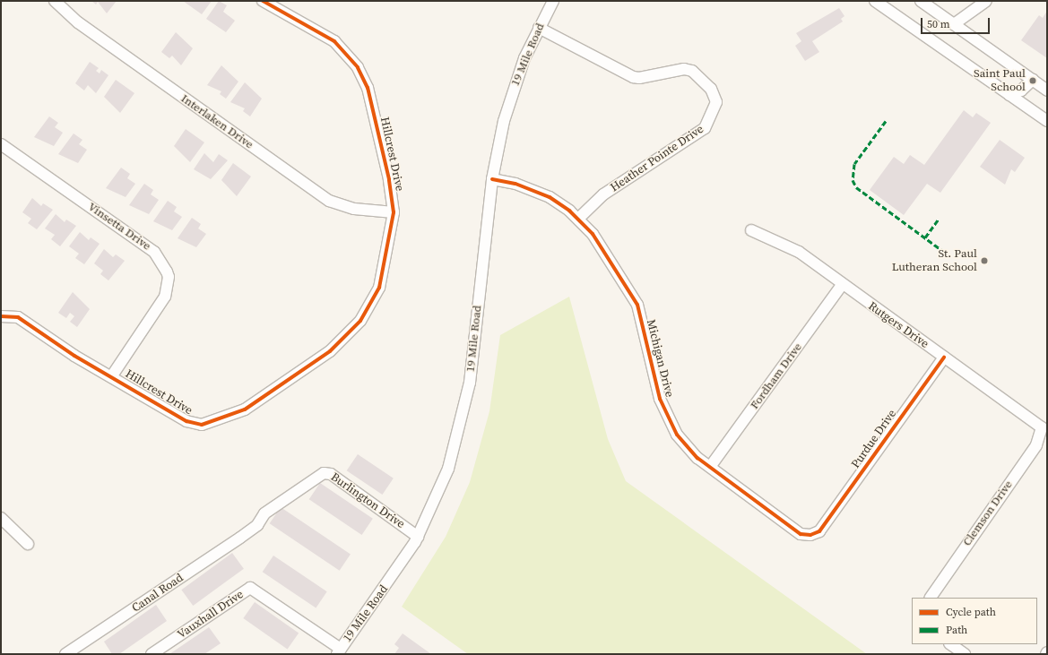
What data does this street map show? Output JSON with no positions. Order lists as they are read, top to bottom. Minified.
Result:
{"streets":{"street":["19 Mile Road","Interlaken Drive","Hillcrest Drive","Heather Pointe Drive","Vinsetta Drive","Rutgers Drive","Michigan Drive","Fordham Drive","Purdue Drive","Burlington Drive","Clemson Drive","Canal Road","Vauxhall Drive"]},"crossings":[["19 Mile Road","Heather Pointe Drive"],["19 Mile Road","Michigan Drive"],["19 Mile Road","Burlington Drive"],["19 Mile Road","Vauxhall Drive"],["Interlaken Drive","Hillcrest Drive"],["Hillcrest Drive","Vinsetta Drive"],["Heather Pointe Drive","Michigan Drive"],["Rutgers Drive","Fordham Drive"],["Rutgers Drive","Purdue Drive"],["Rutgers Drive","Clemson Drive"],["Michigan Drive","Fordham Drive"],["Michigan Drive","Purdue Drive"],["Burlington Drive","Canal Road"]],"places":["Saint Paul School","St. Paul Lutheran School"],"legend":["Cycle path","Path"],"scale_bar":"50 m"}
